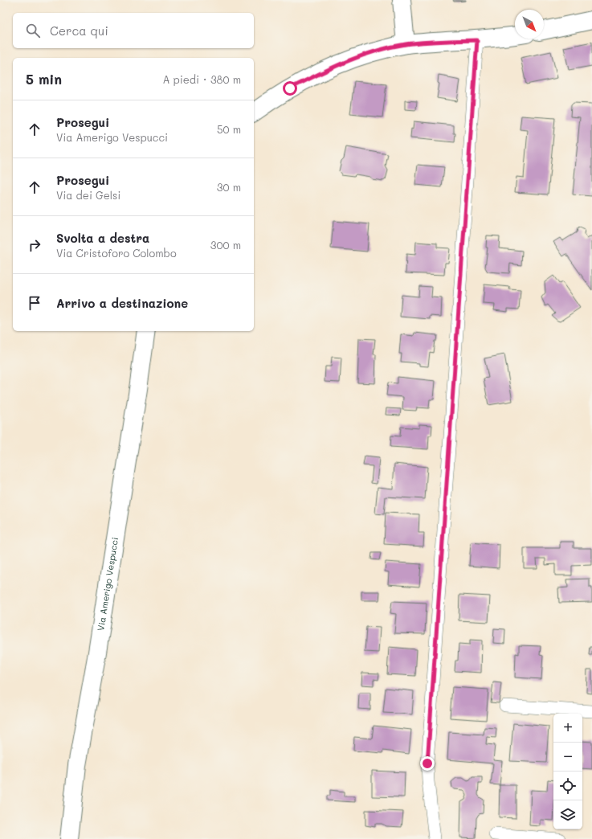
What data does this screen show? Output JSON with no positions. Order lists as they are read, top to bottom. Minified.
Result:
{"streets":{"street":["Via Amerigo Vespucci"]},"north":"bottom right","page":{"search":"Cerca qui","heading":["5 min","A piedi · 380 m"],"list":[["Prosegui","Via Amerigo Vespucci","50 m"],["Prosegui","Via dei Gelsi","30 m"],["Svolta a destra","Via Cristoforo Colombo","300 m"],"Arrivo a destinazione"],"map_buttons":["+","−"]}}
